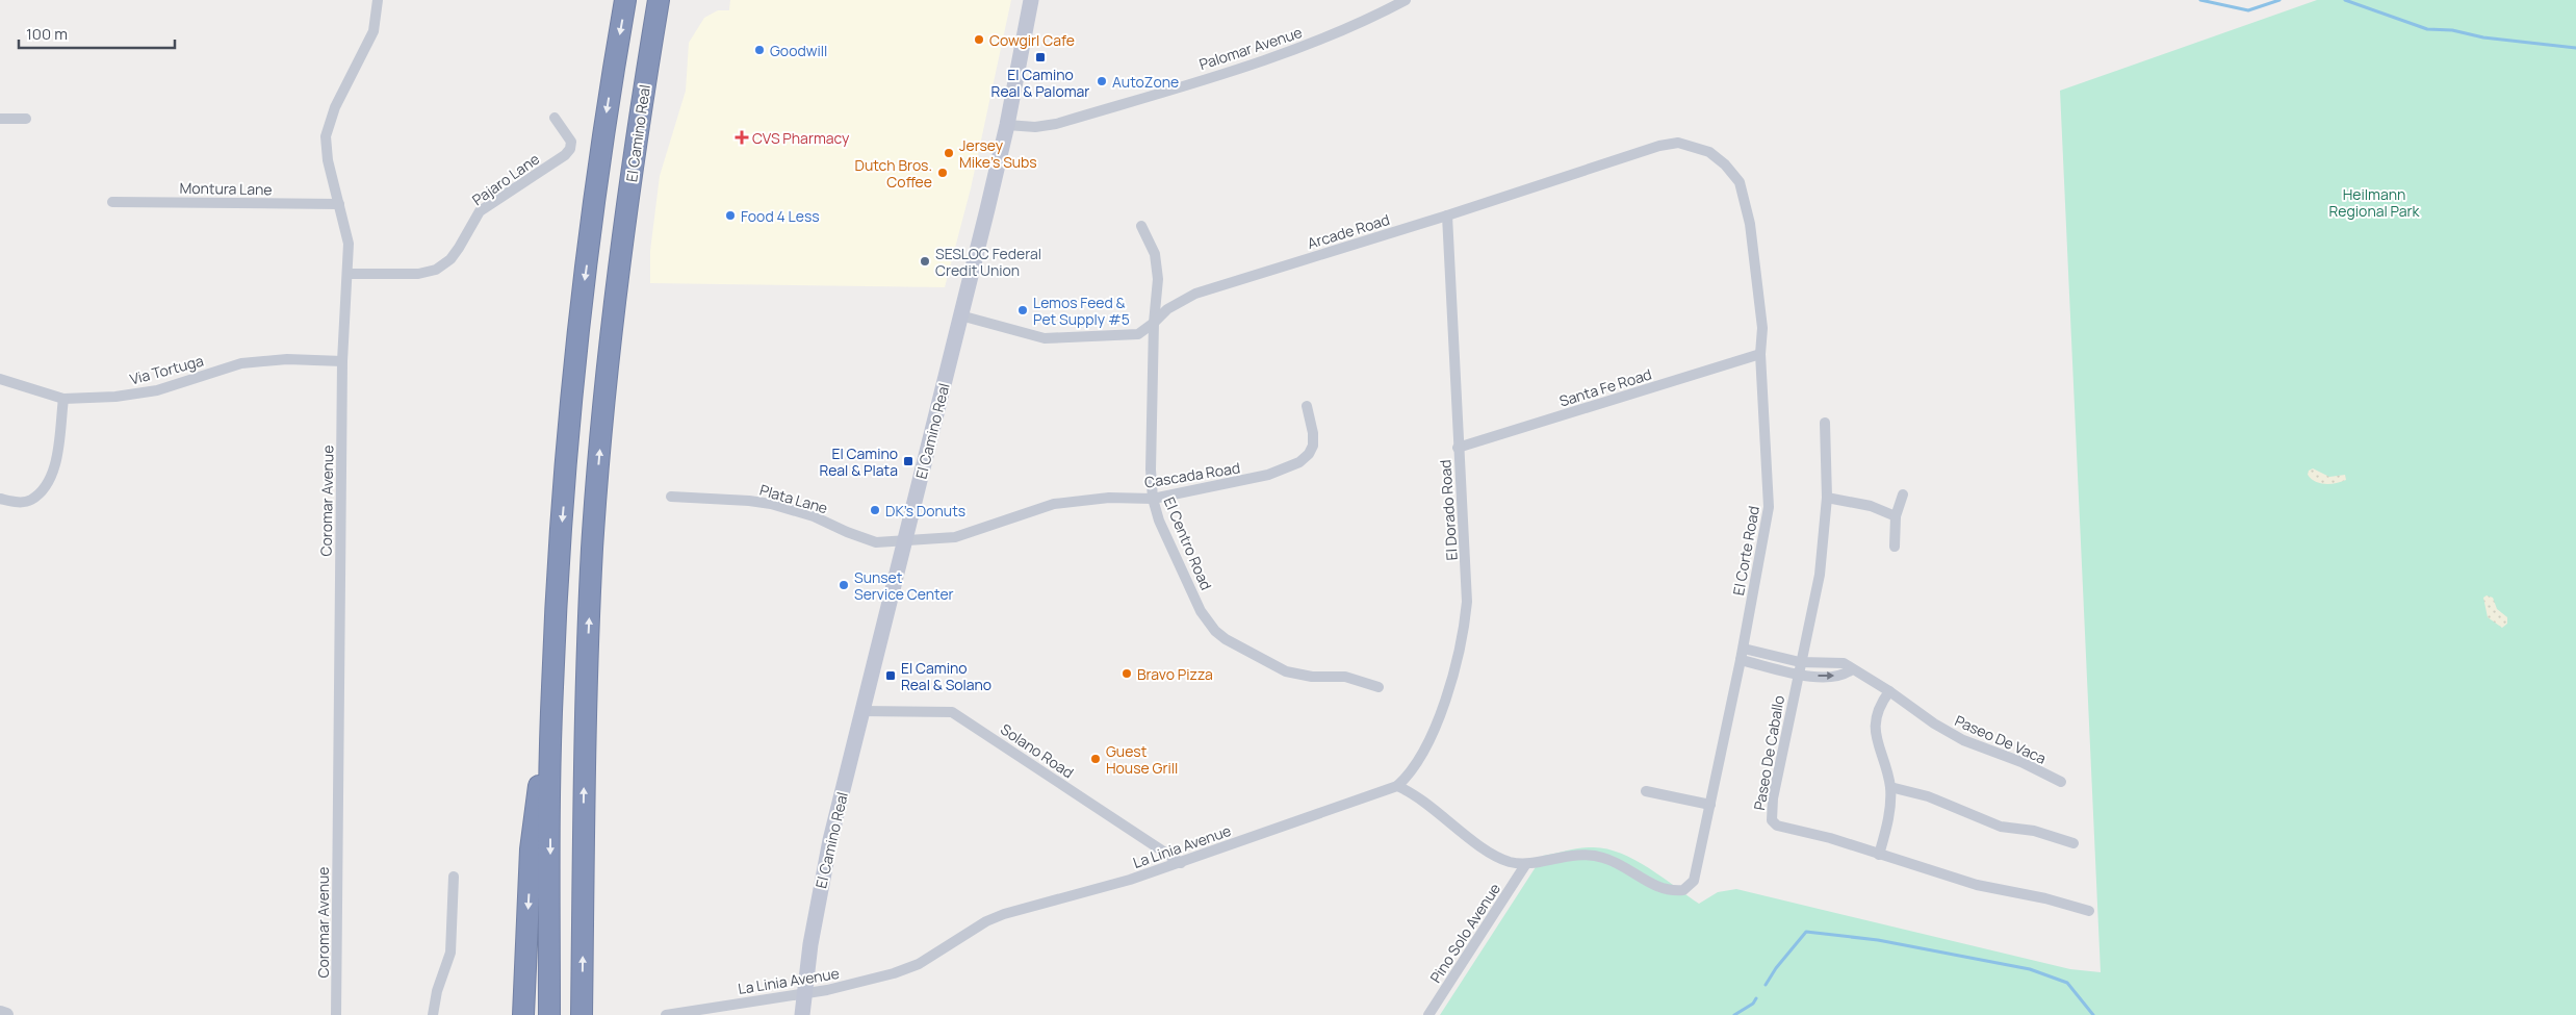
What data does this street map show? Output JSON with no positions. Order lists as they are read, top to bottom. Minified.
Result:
{"streets":{"highway":["El Camino Real"],"street":["Palomar Avenue","Pajaro Lane","Montura Lane","Arcade Road","Via Tortuga","Santa Fe Road","Cascada Road","Plata Lane","Coromar Avenue","El Dorado Road","El Centro Road","El Corte Road","Paseo De Vaca","Solano Road","Paseo De Caballo","La Linia Avenue","Pino Solo Avenue"]},"crossings":[["Palomar Avenue","El Camino Real"],["El Camino Real","Arcade Road"],["El Camino Real","Cascada Road"],["El Camino Real","Plata Lane"],["El Camino Real","Solano Road"],["El Camino Real","La Linia Avenue"],["Pajaro Lane","Coromar Avenue"],["Montura Lane","Coromar Avenue"],["Arcade Road","El Dorado Road"],["Arcade Road","El Centro Road"],["Arcade Road","El Corte Road"],["Via Tortuga","Coromar Avenue"],["Santa Fe Road","El Dorado Road"],["Santa Fe Road","El Corte Road"],["Cascada Road","Plata Lane"],["Cascada Road","El Centro Road"],["El Dorado Road","La Linia Avenue"],["El Corte Road","Paseo De Vaca"],["El Corte Road","Pino Solo Avenue"],["Paseo De Vaca","Paseo De Caballo"],["Solano Road","La Linia Avenue"]],"parks":["Heilmann Regional Park"],"places":{"other":["Cowgirl Cafe","Goodwill","AutoZone","Jersey Mike's Subs","Dutch Bros. Coffee","Food 4 Less","SESLOC Federal Credit Union","Lemos Feed & Pet Supply #5","DK's Donuts","Sunset Service Center","Bravo Pizza","Guest House Grill"],"transit":["El Camino Real & Palomar","El Camino Real & Plata","El Camino Real & Solano"],"health":["CVS Pharmacy"]},"scale_bar":"100 m"}
